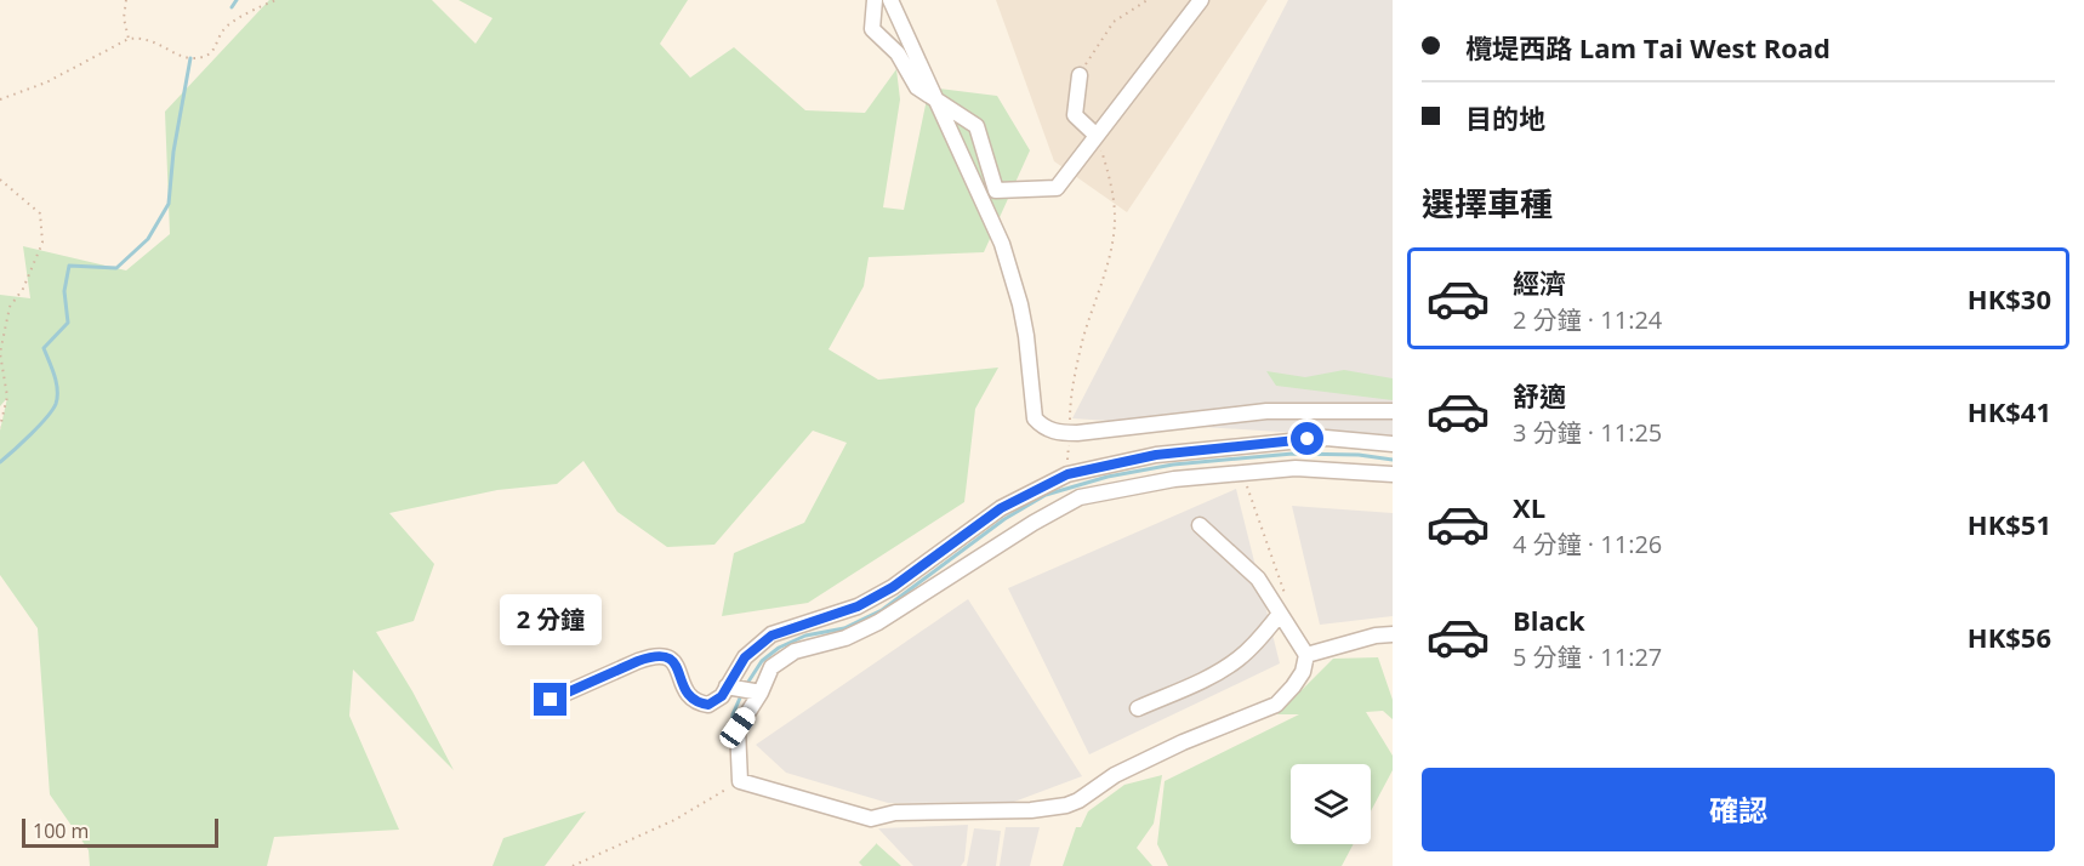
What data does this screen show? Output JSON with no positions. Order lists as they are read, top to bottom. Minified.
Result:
{"scale_bar":"100 m","page":{"banner":["欖堤西路 Lam Tai West Road","目的地"],"heading":"選擇車種","list":[{"name":"經濟","note":"2 分鐘 · 11:24","value":"HK$30"},{"name":"舒適","note":"3 分鐘 · 11:25","value":"HK$41"},{"name":"XL","note":"4 分鐘 · 11:26","value":"HK$51"},{"name":"Black","note":"5 分鐘 · 11:27","value":"HK$56"}],"bubble":"2 分鐘","buttons":"確認","scale":"100 m"}}
